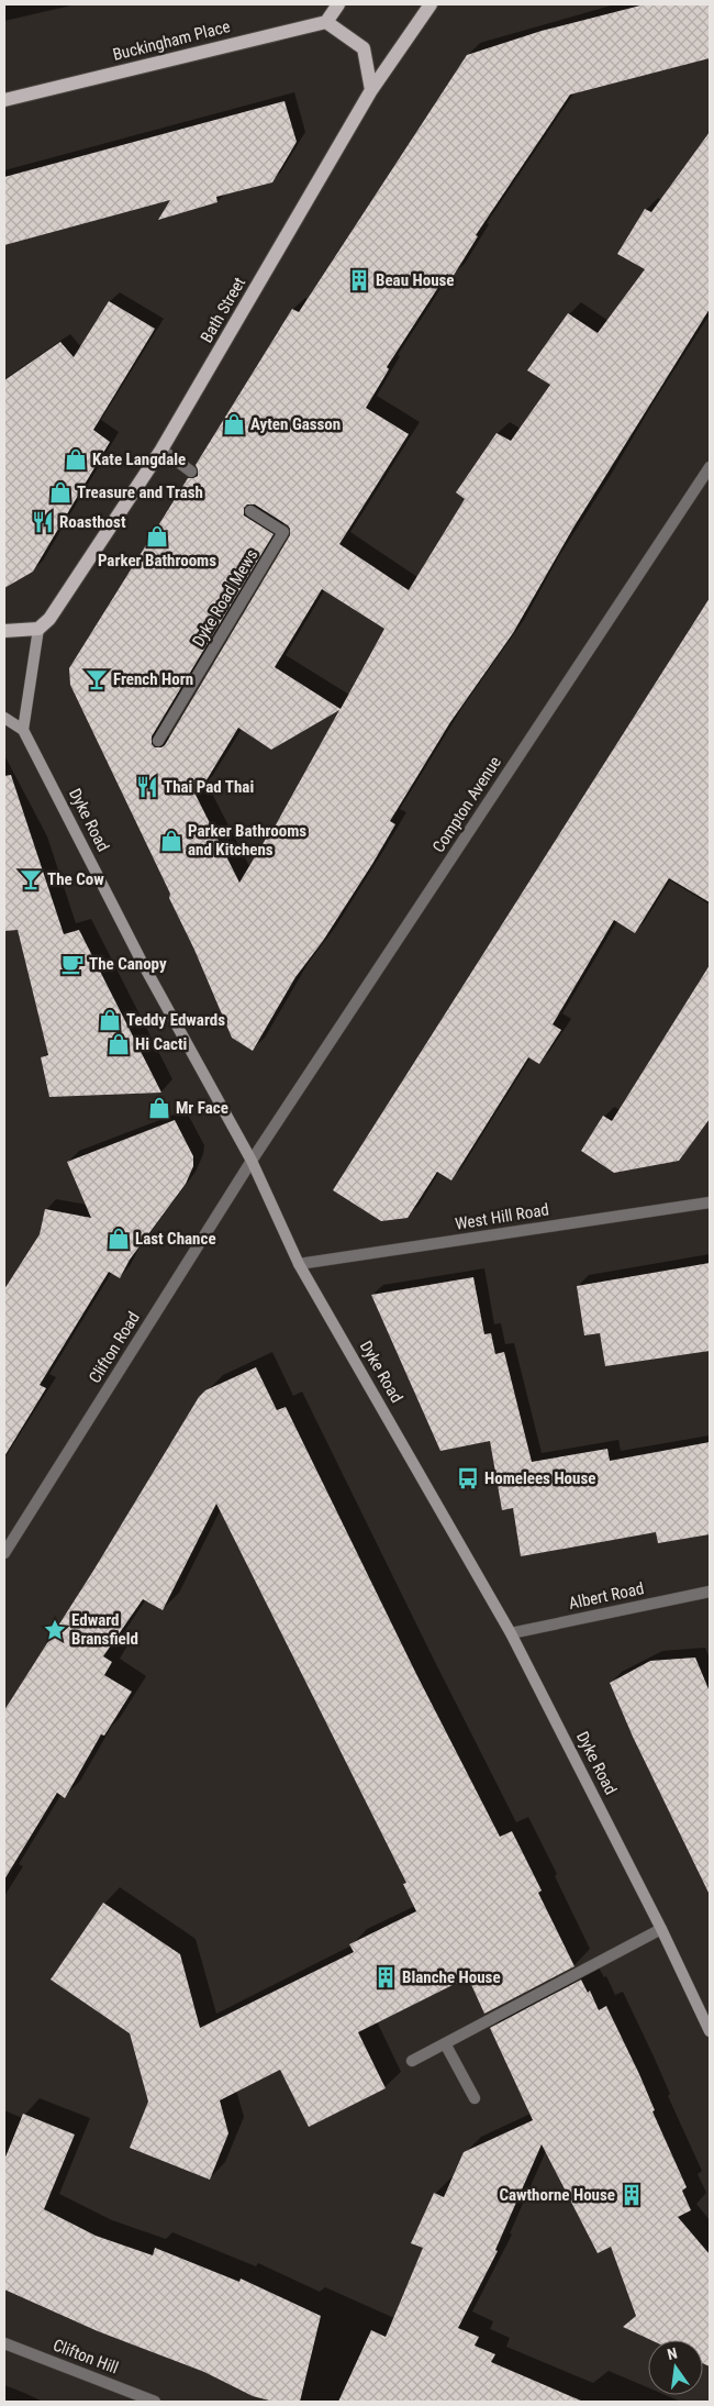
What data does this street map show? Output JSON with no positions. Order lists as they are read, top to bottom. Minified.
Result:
{"streets":{"main road":["Buckingham Place","Bath Street","Dyke Road"],"street":["Dyke Road Mews","Compton Avenue","West Hill Road","Clifton Road","Albert Road","Clifton Hill"]},"crossings":[["Compton Avenue","Dyke Road"],["Compton Avenue","Clifton Road"],["Dyke Road","West Hill Road"],["Dyke Road","Clifton Road"],["Dyke Road","Albert Road"]],"places":{"building":["Beau House","Blanche House","Cawthorne House"],"shop":["Ayten Gasson","Kate Langdale","Treasure and Trash","Parker Bathrooms","Parker Bathrooms and Kitchens","Teddy Edwards","Hi Cacti","Mr Face","Last Chance"],"restaurant":["Roasthost","Thai Pad Thai"],"bar":["French Horn","The Cow"],"cafe":["The Canopy"],"bus stop":["Homelees House"],"place":["Edward Bransfield"]},"north":"top"}
